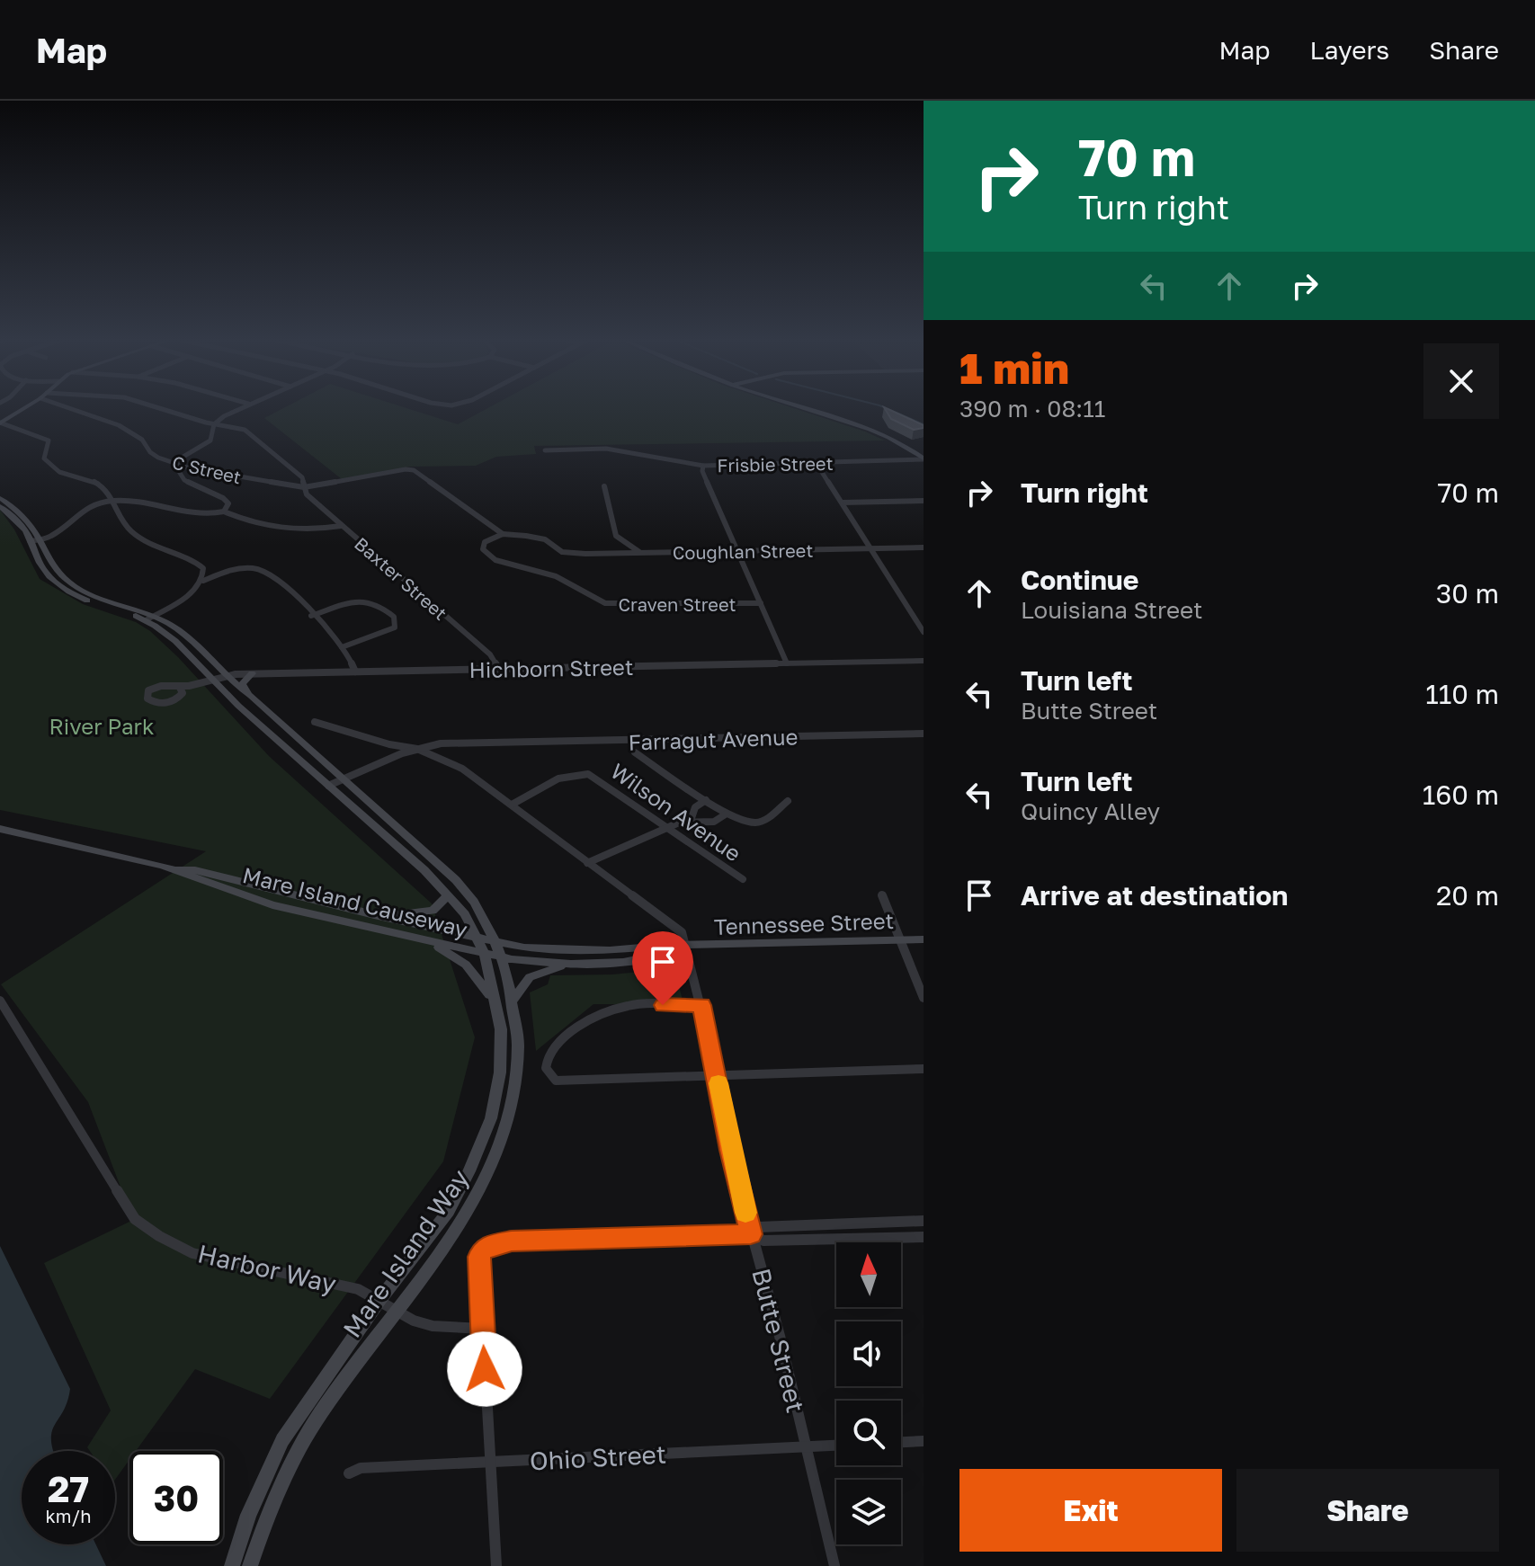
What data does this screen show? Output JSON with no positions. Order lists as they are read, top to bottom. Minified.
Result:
{"streets":{"main road":["Mare Island Causeway","Tennessee Street","Mare Island Way"],"street":["Frisbie Street","C Street","Coughlan Street","Baxter Street","Craven Street","Hichborn Street","Farragut Avenue","Wilson Avenue","Harbor Way","Butte Street","Ohio Street"]},"crossings":[["C Street","Baxter Street"],["Coughlan Street","Craven Street"],["Baxter Street","Hichborn Street"],["Hichborn Street","Mare Island Way"],["Wilson Avenue","Butte Street"],["Mare Island Causeway","Tennessee Street"],["Mare Island Causeway","Mare Island Way"],["Tennessee Street","Mare Island Way"],["Tennessee Street","Butte Street"],["Mare Island Way","Harbor Way"],["Butte Street","Ohio Street"]],"parks":["River Park"],"north":"top","page":{"header":"Map","nav":["Map","Layers","Share"],"turn":["70 m","Turn right"],"heading":["1 min","390 m · 08:11"],"list":[{"name":"Turn right","value":"70 m"},{"name":"Continue","note":"Louisiana Street","value":"30 m"},{"name":"Turn left","note":"Butte Street","value":"110 m"},{"name":"Turn left","note":"Quincy Alley","value":"160 m"},{"name":"Arrive at destination","value":"20 m"}],"speed":"27 km/h","limit":"30","buttons":["Exit","Share"]}}
